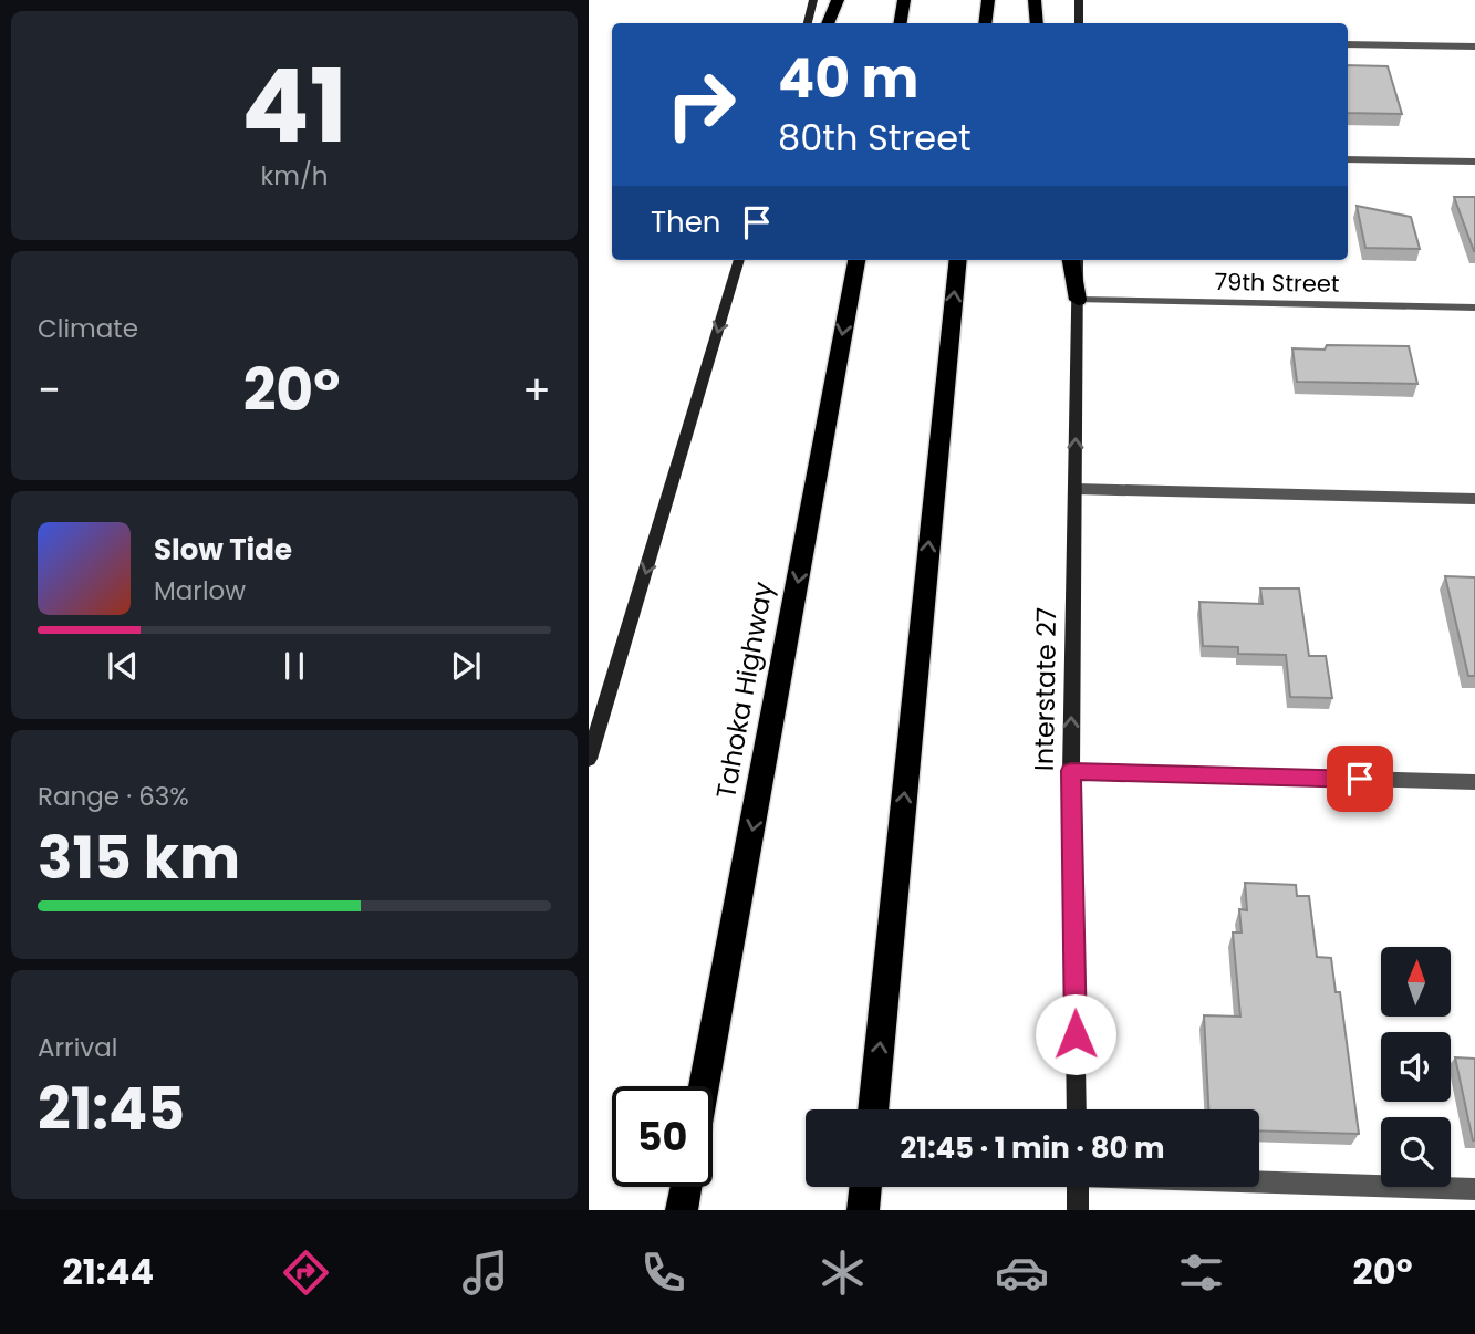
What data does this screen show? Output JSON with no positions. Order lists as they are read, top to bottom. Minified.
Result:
{"streets":{"highway":["Tahoka Highway"],"main road":["Interstate 27"],"street":["79th Street"]},"crossings":[["79th Street","Interstate 27"]],"one_way":["Interstate 27"],"north":"top","page":{"tile":[["41","km/h"],"Climate",["Range · 63%","315 km"],["Arrival","21:45"]],"turn":["40 m","80th Street"],"then":"Then","heat":["−","20°","+"],"song":["Slow Tide","Marlow"],"limit":"50","trip":"21:45 · 1 min · 80 m","tabs":["21:44","20°"]}}
